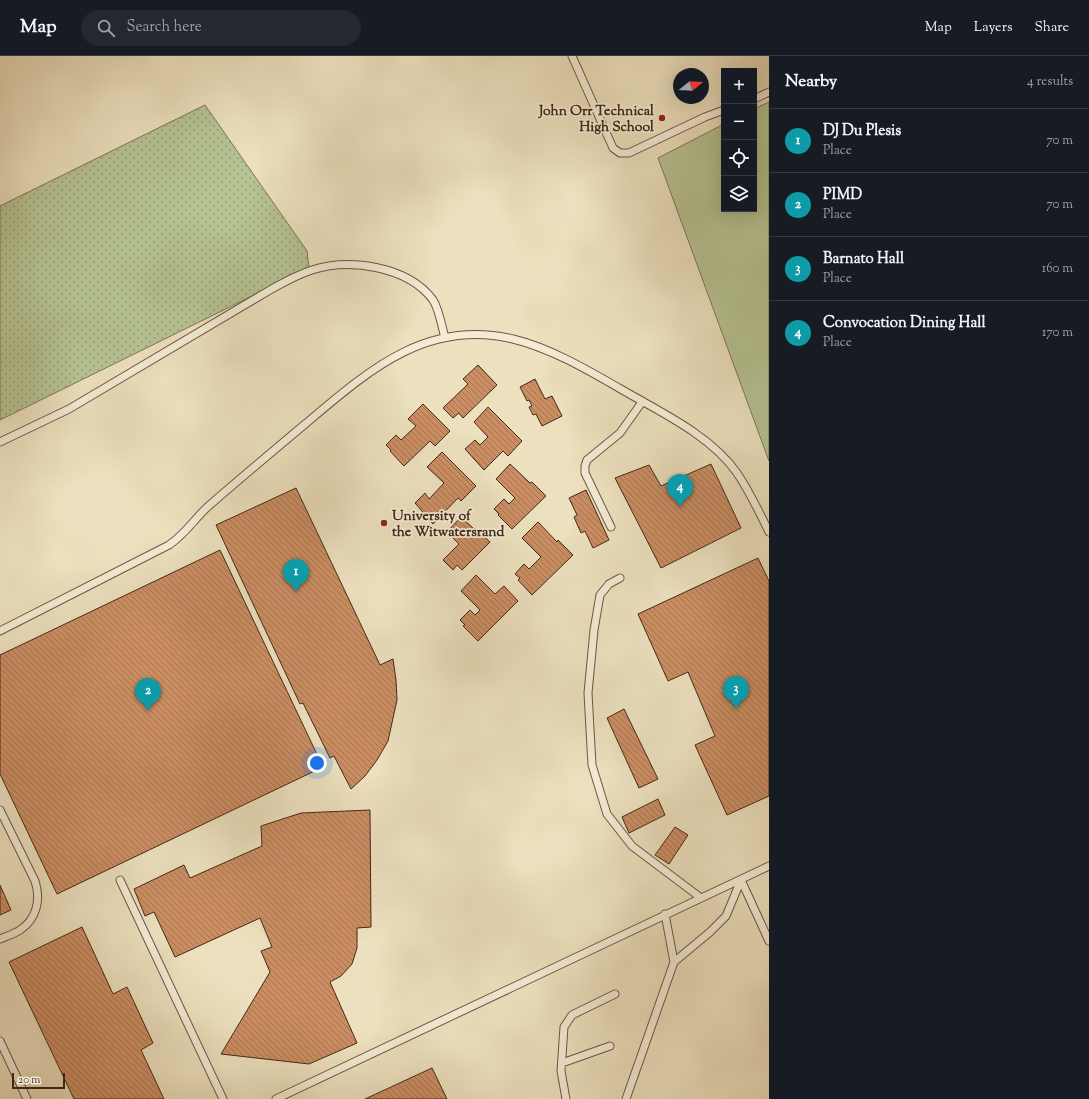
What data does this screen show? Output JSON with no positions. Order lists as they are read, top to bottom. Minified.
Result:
{"places":["John Orr Technical High School","University of the Witwatersrand"],"scale_bar":"20 m","north":"right","page":{"header":"Map","search":"Search here","nav":["Map","Layers","Share"],"heading":["Nearby","4 results"],"map_buttons":["+","−"],"list":[{"mark":"1","name":"DJ Du Plesis","note":"Place","value":"70 m"},{"mark":"2","name":"PIMD","note":"Place","value":"70 m"},{"mark":"3","name":"Barnato Hall","note":"Place","value":"160 m"},{"mark":"4","name":"Convocation Dining Hall","note":"Place","value":"170 m"}],"pins":["4","1","3","2"],"scale":"20 m"}}
